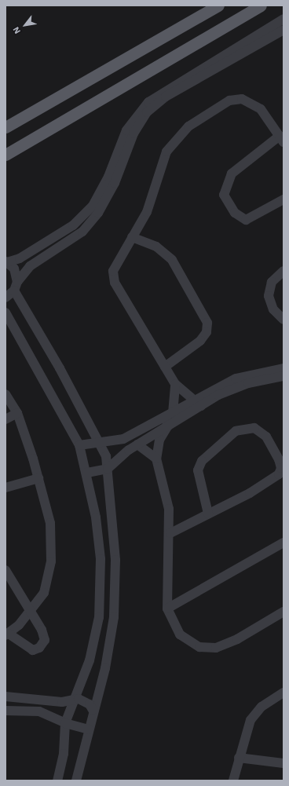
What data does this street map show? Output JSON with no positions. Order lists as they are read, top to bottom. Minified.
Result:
{"north":"bottom left"}
